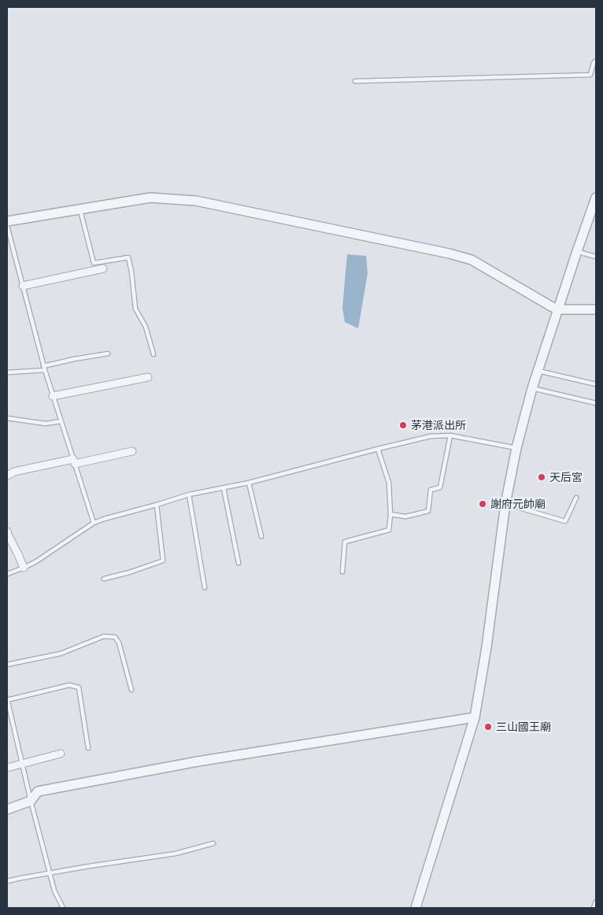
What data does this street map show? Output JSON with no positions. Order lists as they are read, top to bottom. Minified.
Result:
{"places":["茅港派出所","天后宮","謝府元帥廟","三山國王廟"]}
